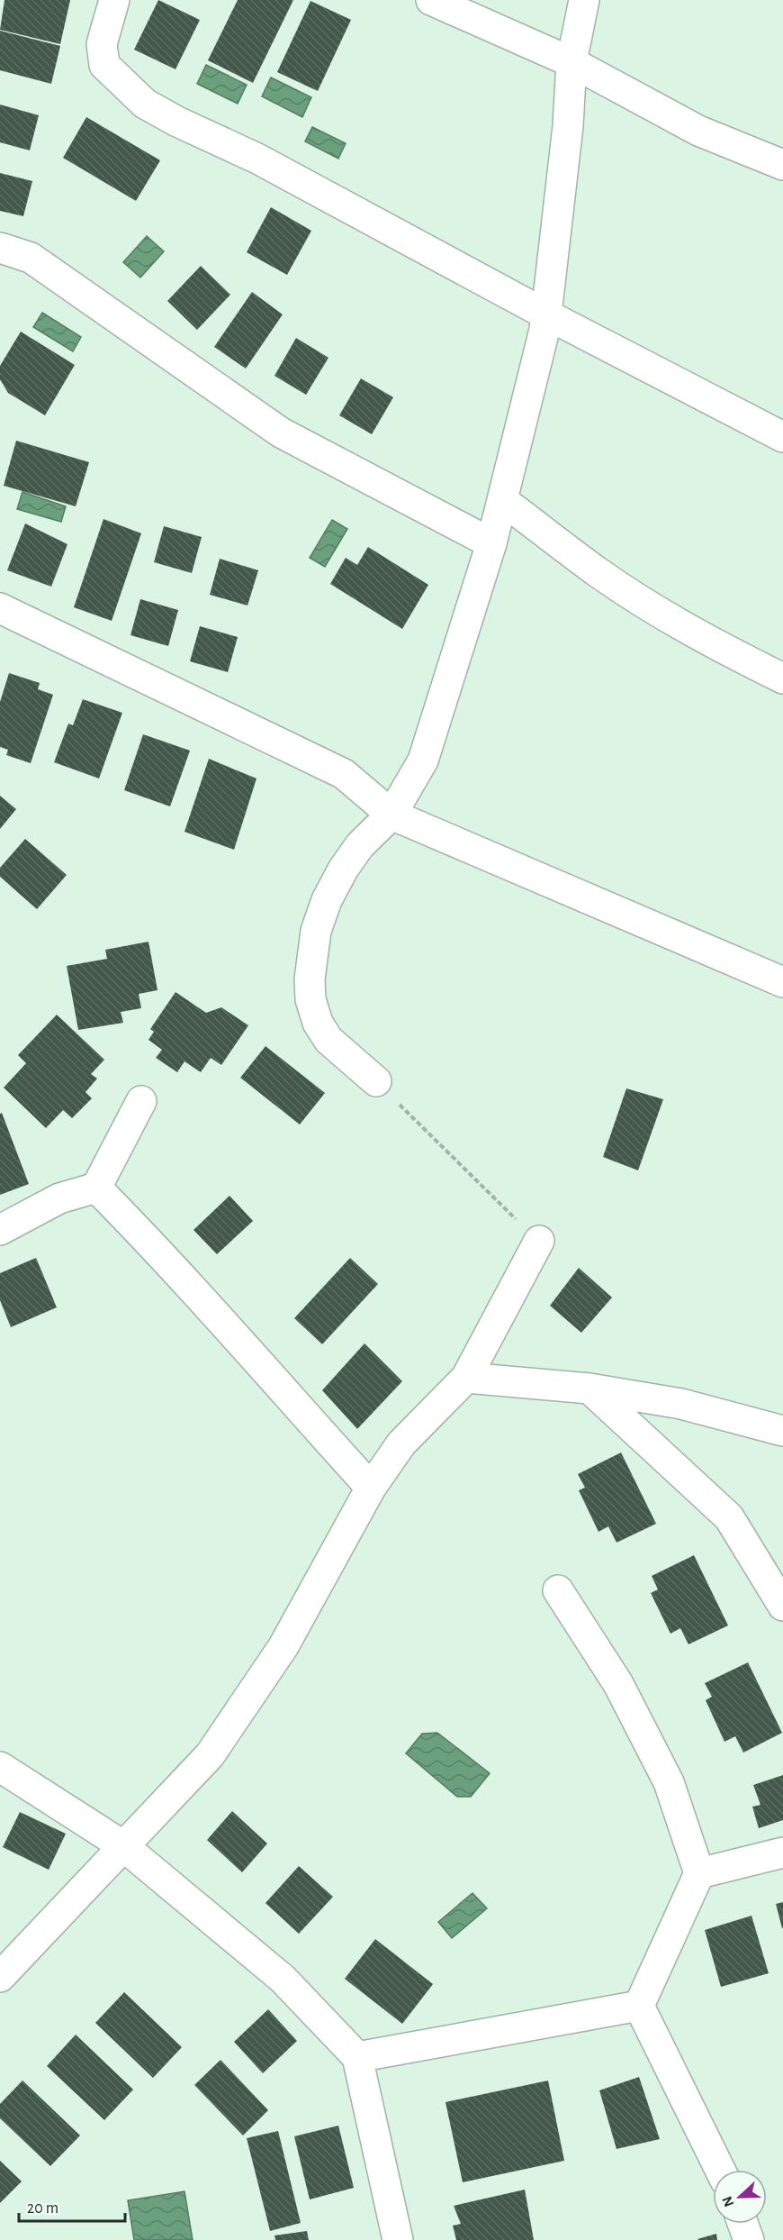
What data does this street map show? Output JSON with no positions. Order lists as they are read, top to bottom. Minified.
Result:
{"scale_bar":"20 m","north":"left"}
